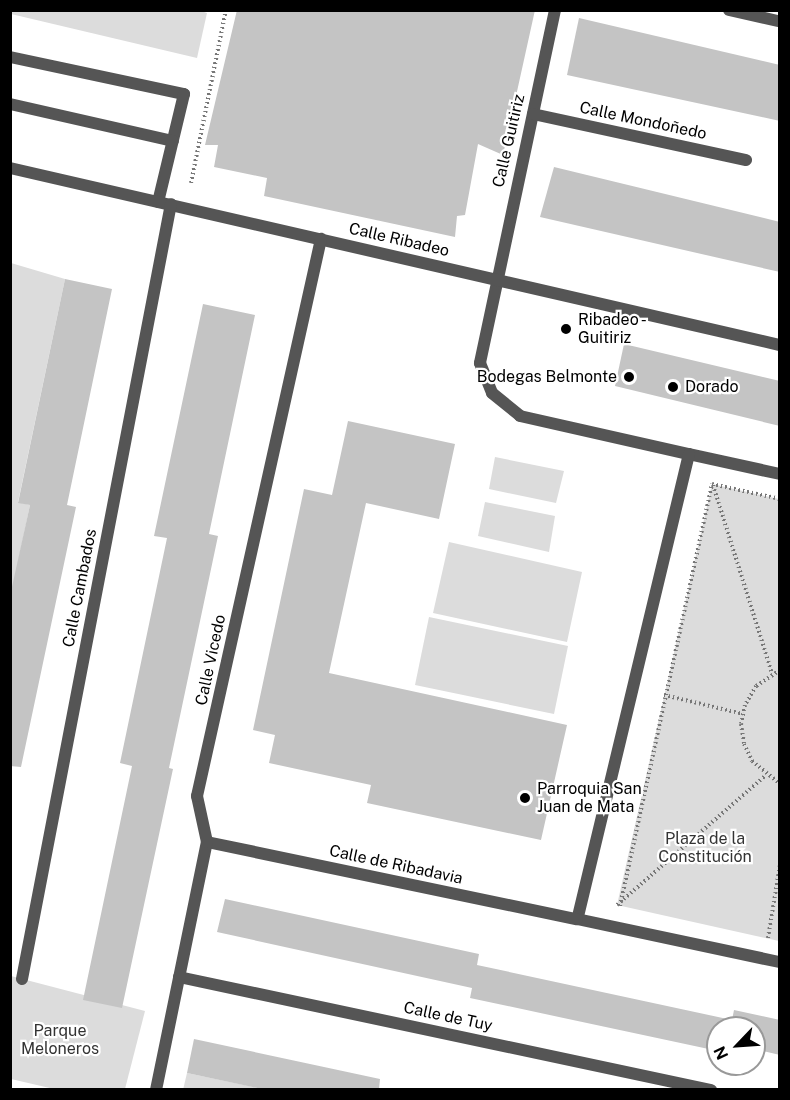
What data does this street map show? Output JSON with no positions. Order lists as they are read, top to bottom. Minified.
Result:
{"streets":{"street":["Calle Mondoñedo","Calle Guitiriz","Calle Ribadeo","Calle Cambados","Calle Vicedo","Calle de Ribadavia","Calle de Tuy"]},"crossings":[["Calle Mondoñedo","Calle Guitiriz"],["Calle Guitiriz","Calle Ribadeo"],["Calle Ribadeo","Calle Cambados"],["Calle Ribadeo","Calle Vicedo"],["Calle Vicedo","Calle de Ribadavia"],["Calle Vicedo","Calle de Tuy"]],"parks":["Plaza de la Constitución","Parque Meloneros"],"places":["Ribadeo - Guitiriz","Bodegas Belmonte","Dorado","Parroquia San Juan de Mata"],"north":"bottom left"}
